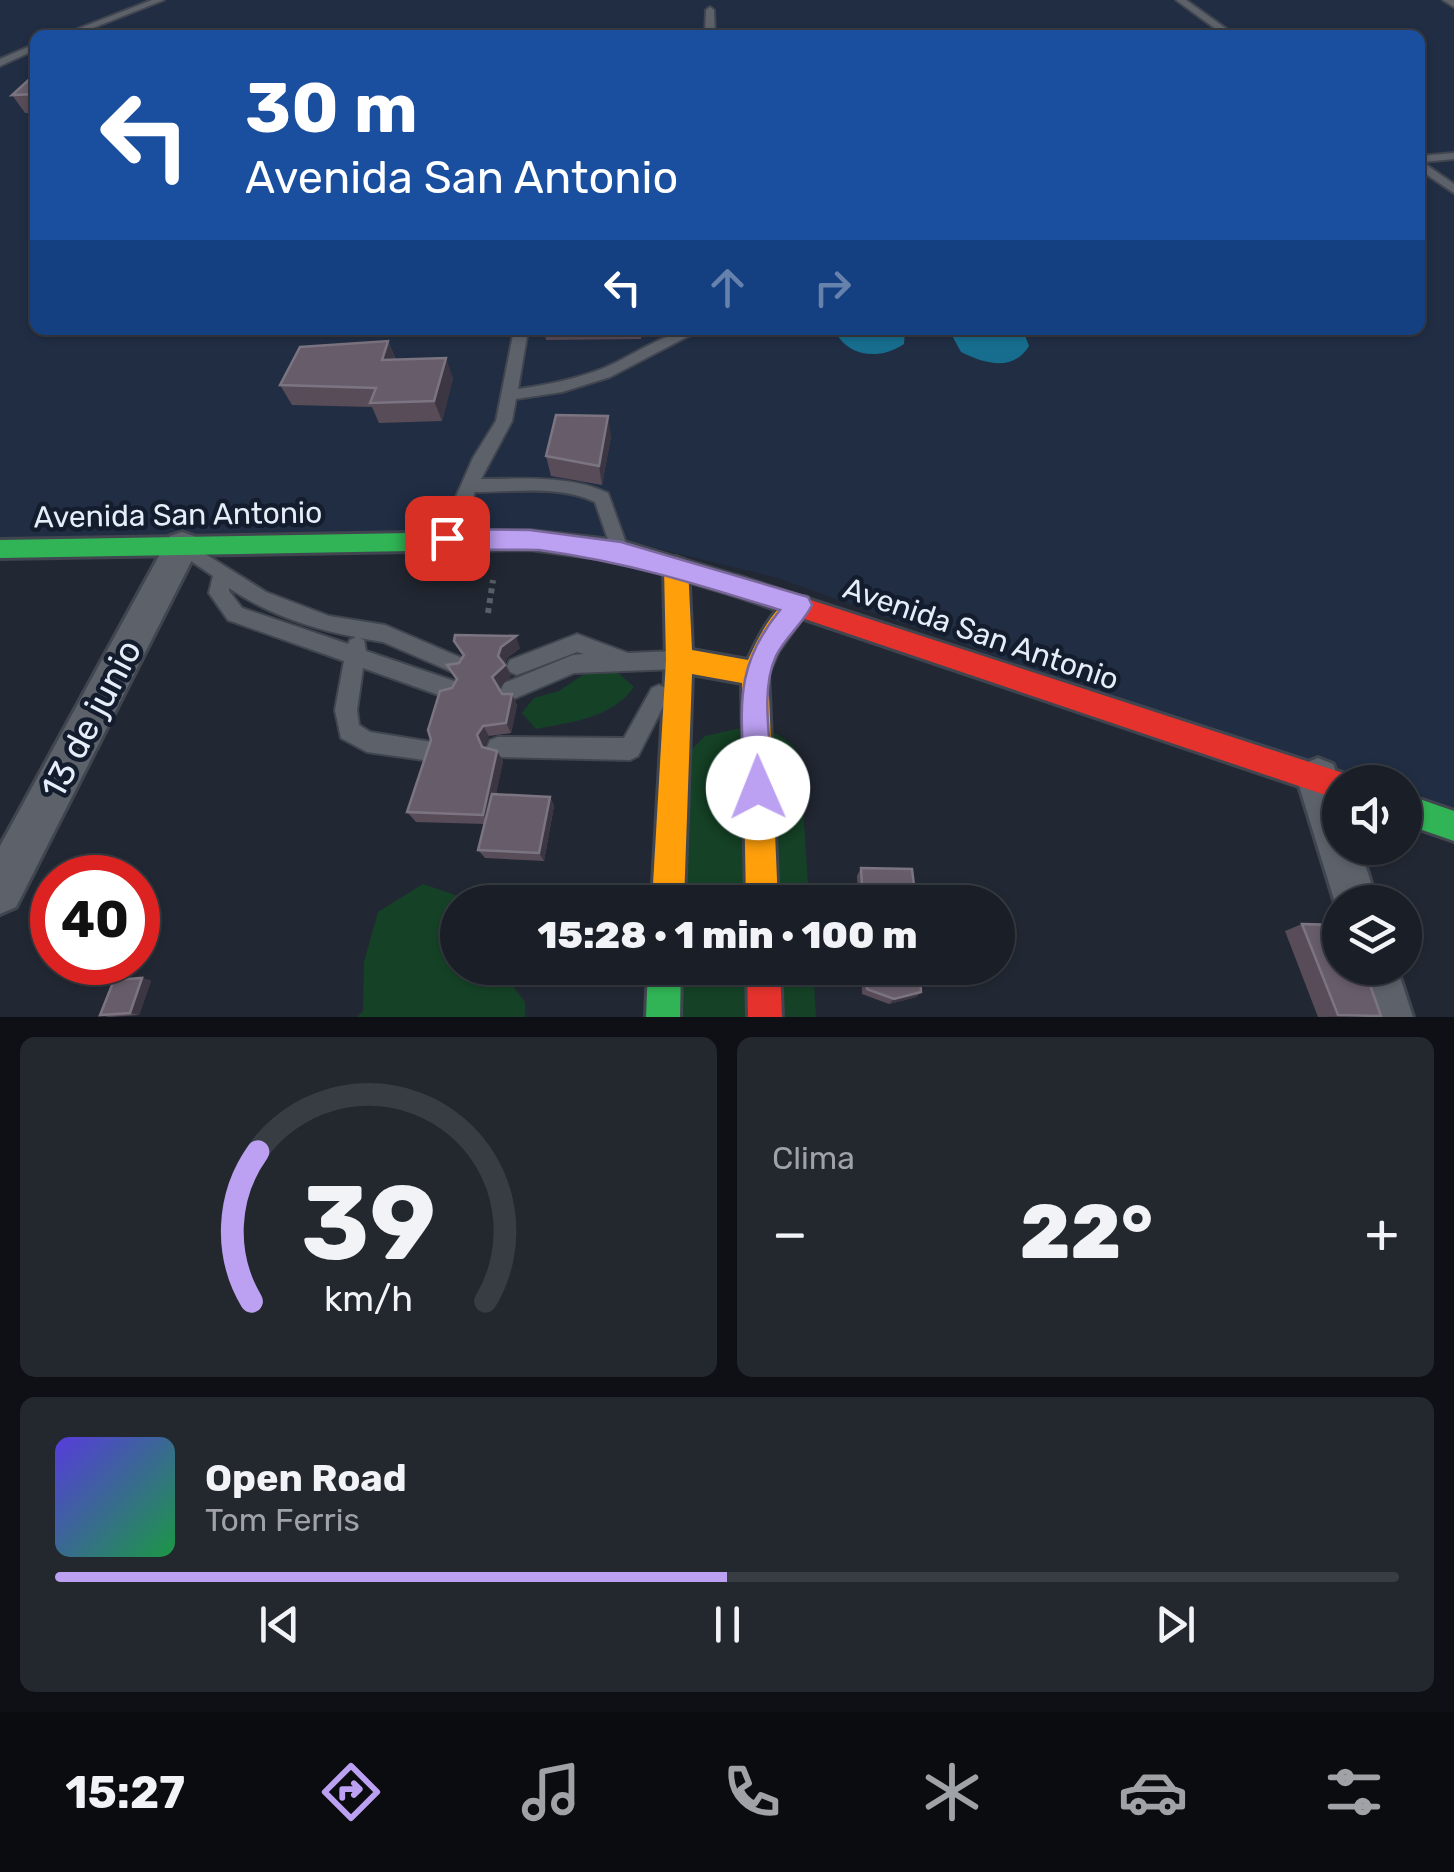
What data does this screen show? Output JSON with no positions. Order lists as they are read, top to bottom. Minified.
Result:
{"streets":{"main road":["Avenida San Antonio"],"street":["13 de junio"]},"crossings":[["Avenida San Antonio","13 de junio"]],"page":{"turn":["30 m","Avenida San Antonio"],"limit":"40","trip":"15:28 · 1 min · 100 m","tile":"Clima","heat":["−","22°","+"],"song":["Open Road","Tom Ferris"],"tabs":"15:27","gauge":["39","km/h"]}}
